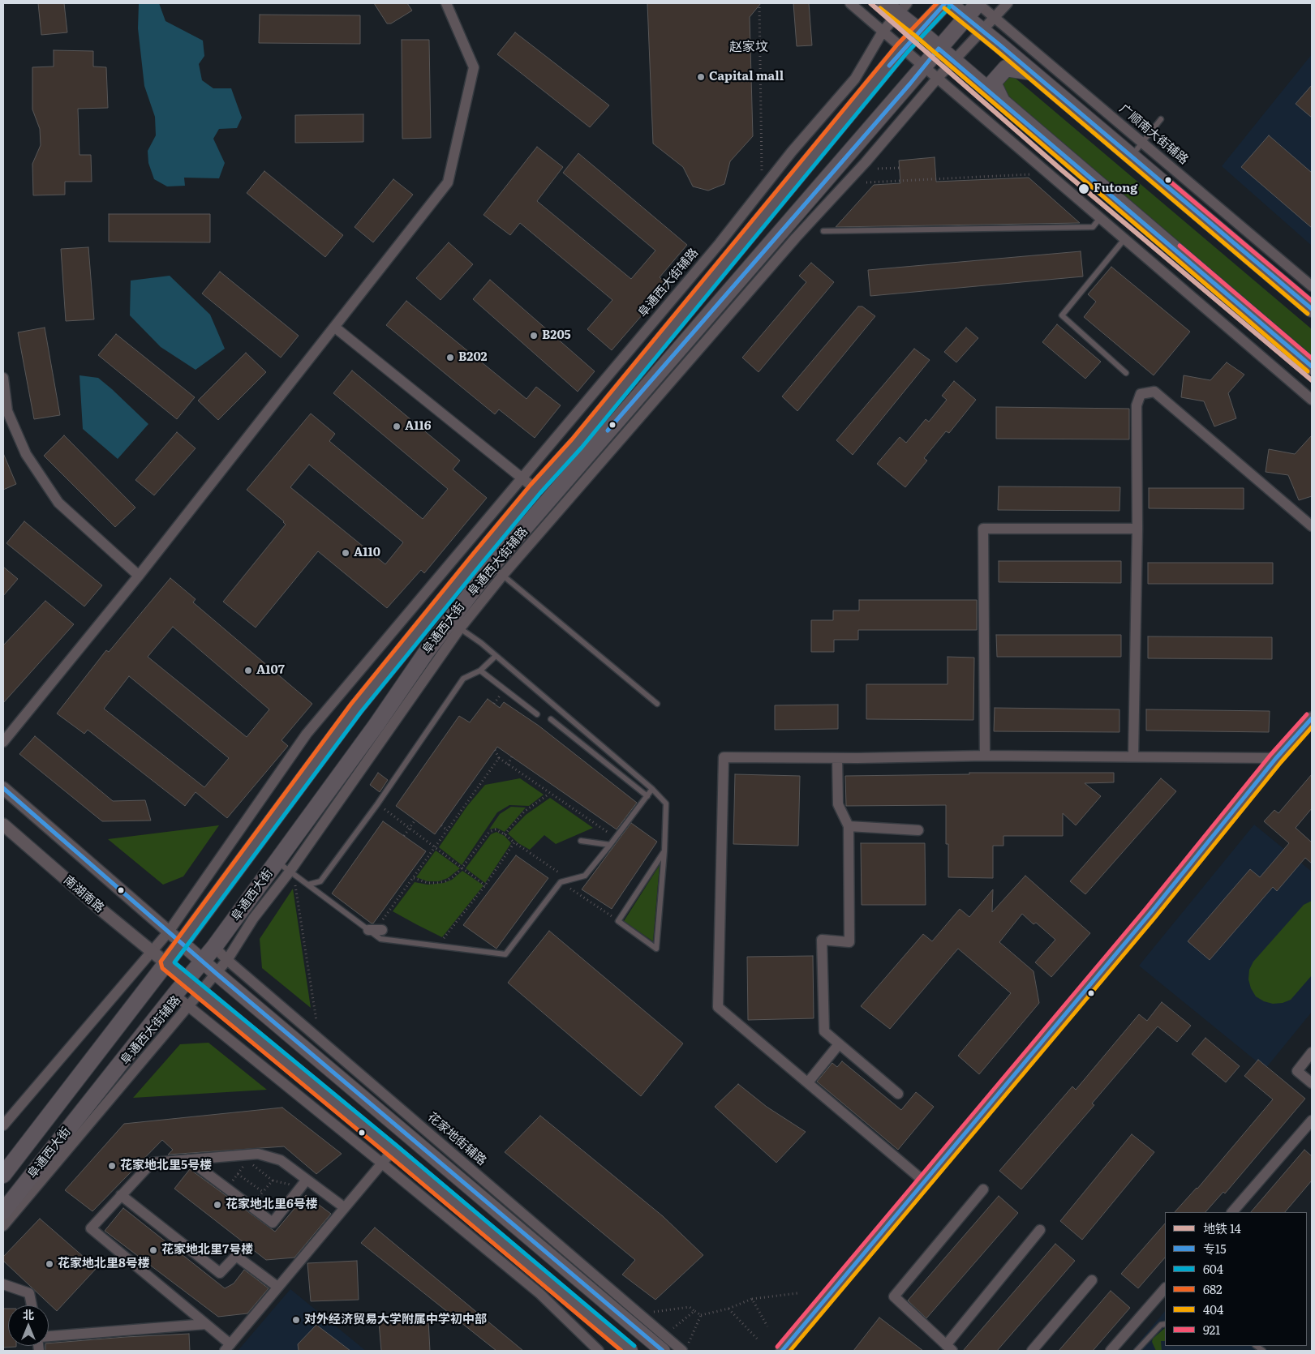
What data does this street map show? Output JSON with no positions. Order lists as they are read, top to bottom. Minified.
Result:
{"streets":{"main road":["阜通西大街"],"street":["广顺南大街辅路","阜通西大街辅路","南湖南路","花家地街辅路"]},"crossings":[["广顺南大街辅路","阜通西大街辅路"],["广顺南大街辅路","阜通西大街"],["阜通西大街辅路","阜通西大街"],["阜通西大街辅路","南湖南路"],["阜通西大街辅路","花家地街辅路"],["阜通西大街","南湖南路"],["阜通西大街","花家地街辅路"]],"districts":["赵家坟"],"places":["Capital mall","Futong","B205","B202","A116","A110","A107","花家地北里5号楼","花家地北里6号楼","花家地北里7号楼","花家地北里8号楼","对外经济贸易大学附属中学初中部"],"lines":["metro line 14","transit line 专15","transit line 682","transit line 604","transit line 404","transit line 921"],"legend":["地铁 14","专15","604","682","404","921"],"north":"top"}
